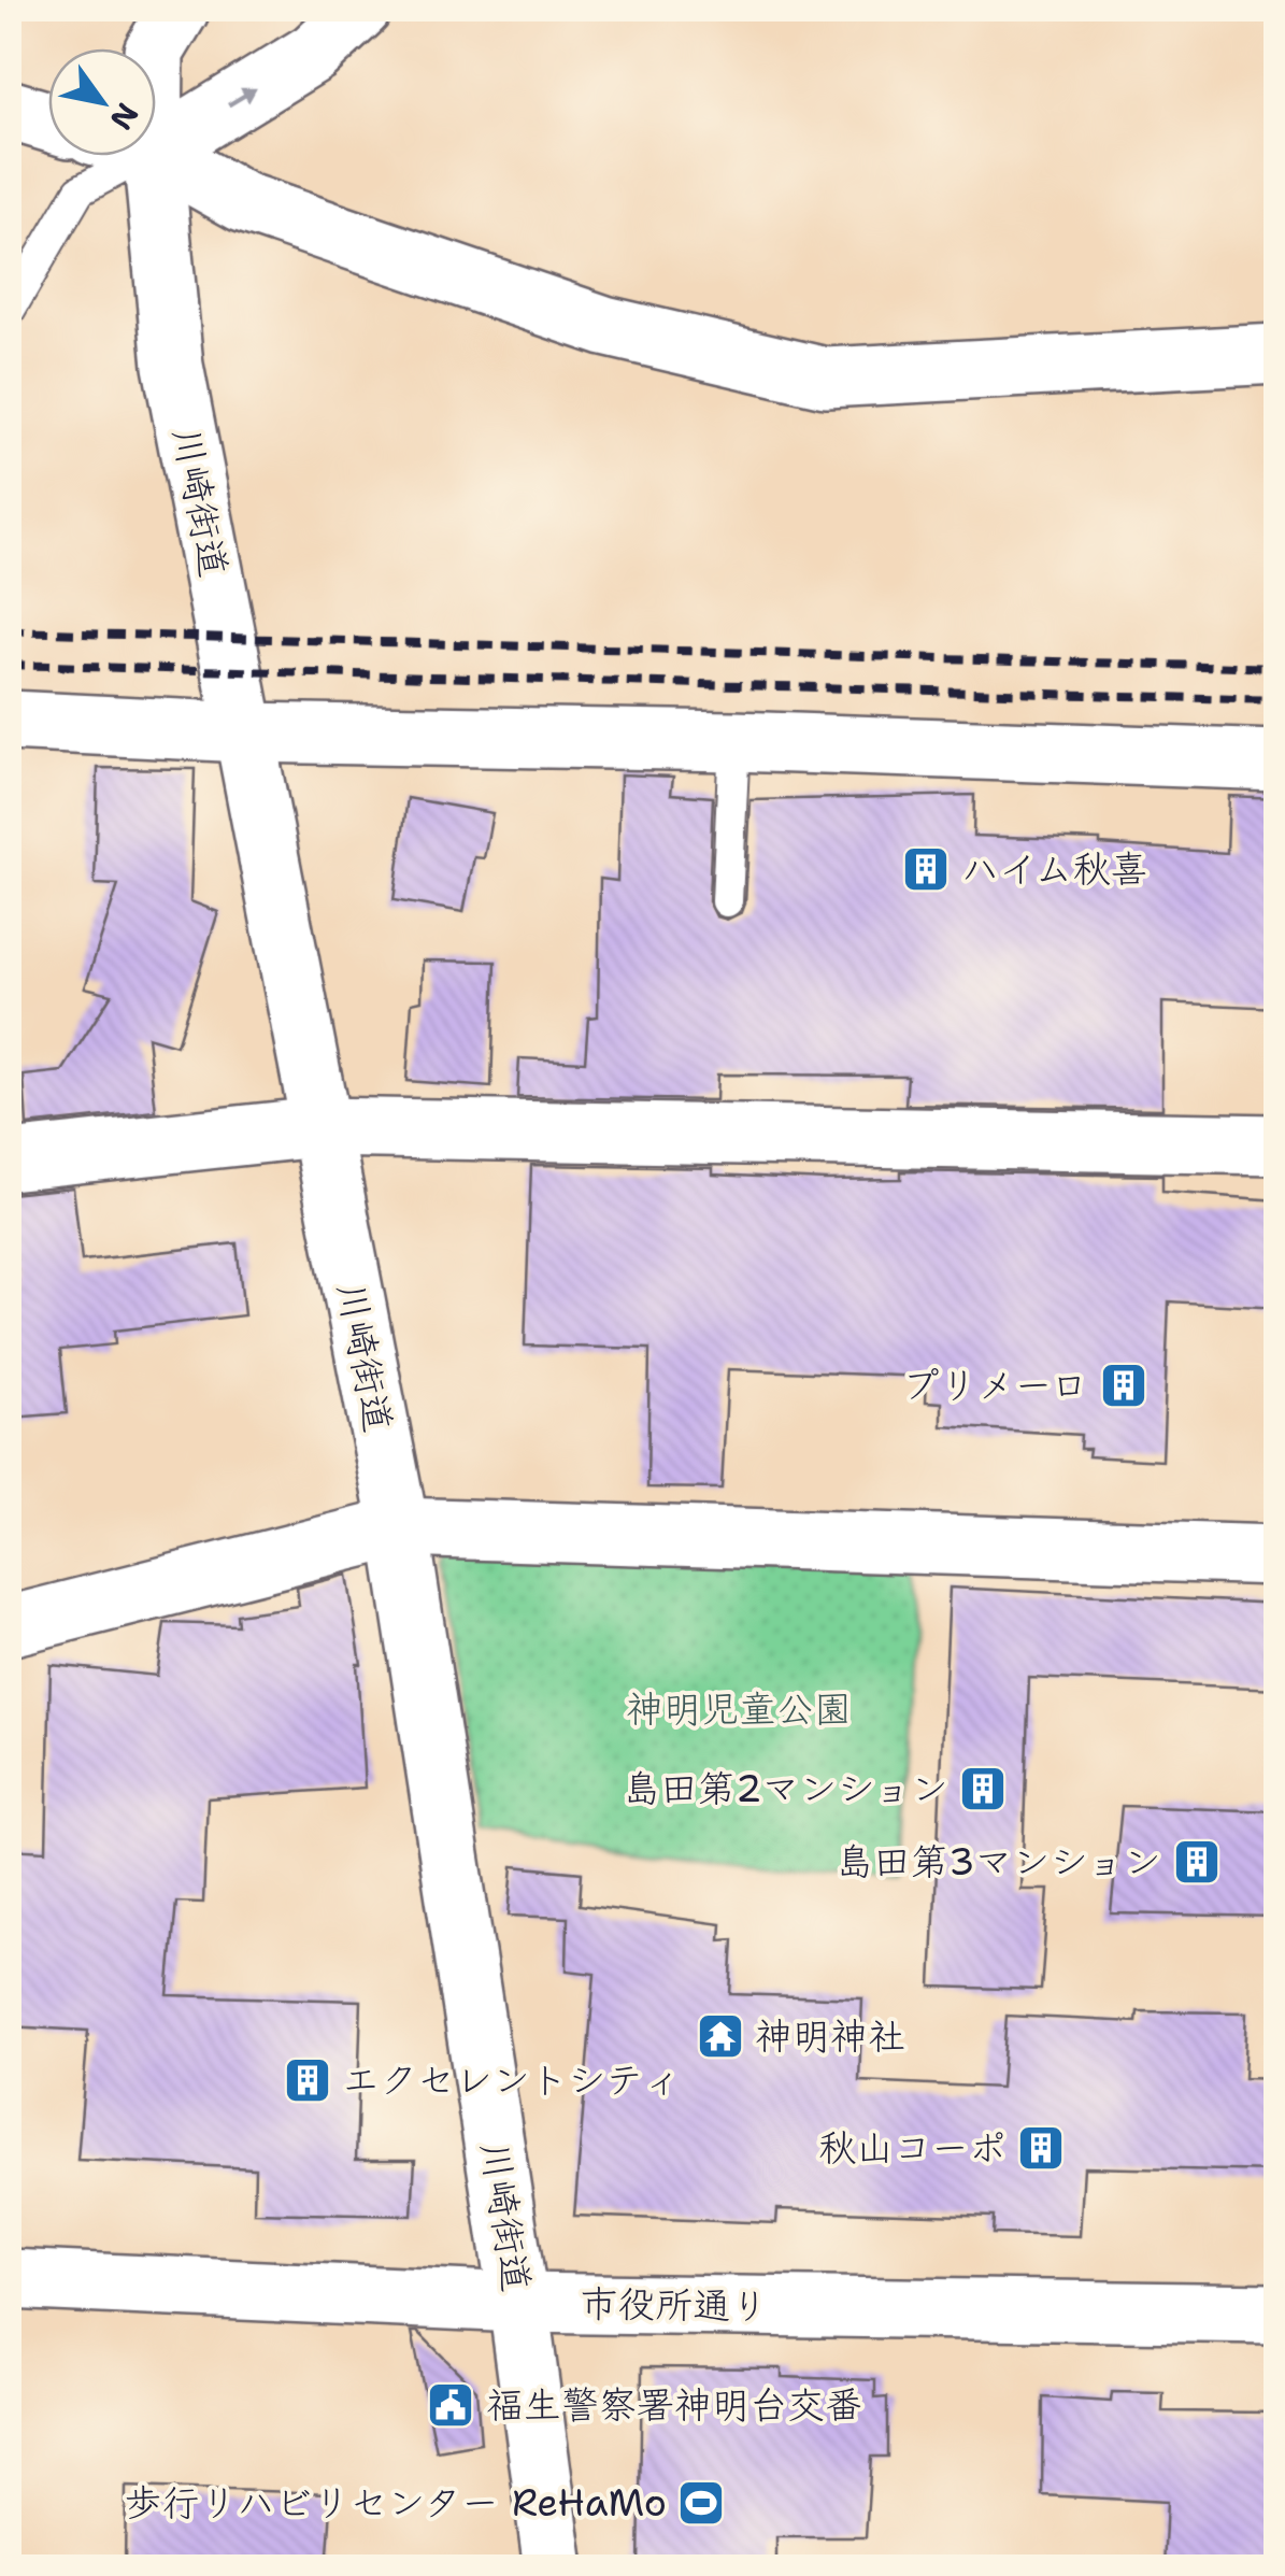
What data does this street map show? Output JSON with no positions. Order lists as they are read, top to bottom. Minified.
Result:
{"streets":{"street":["川崎街道","市役所通り"]},"crossings":[["川崎街道","市役所通り"]],"parks":["神明児童公園"],"places":{"building":["ハイム秋喜","プリメーロ","島田第2マンション","島田第3マンション","エクセレントシティ","秋山コーポ"],"temple":["神明神社"],"public building":["福生警察署神明台交番"],"sports":["歩行リハビリセンター ReHaMo"]},"north":"bottom right"}
